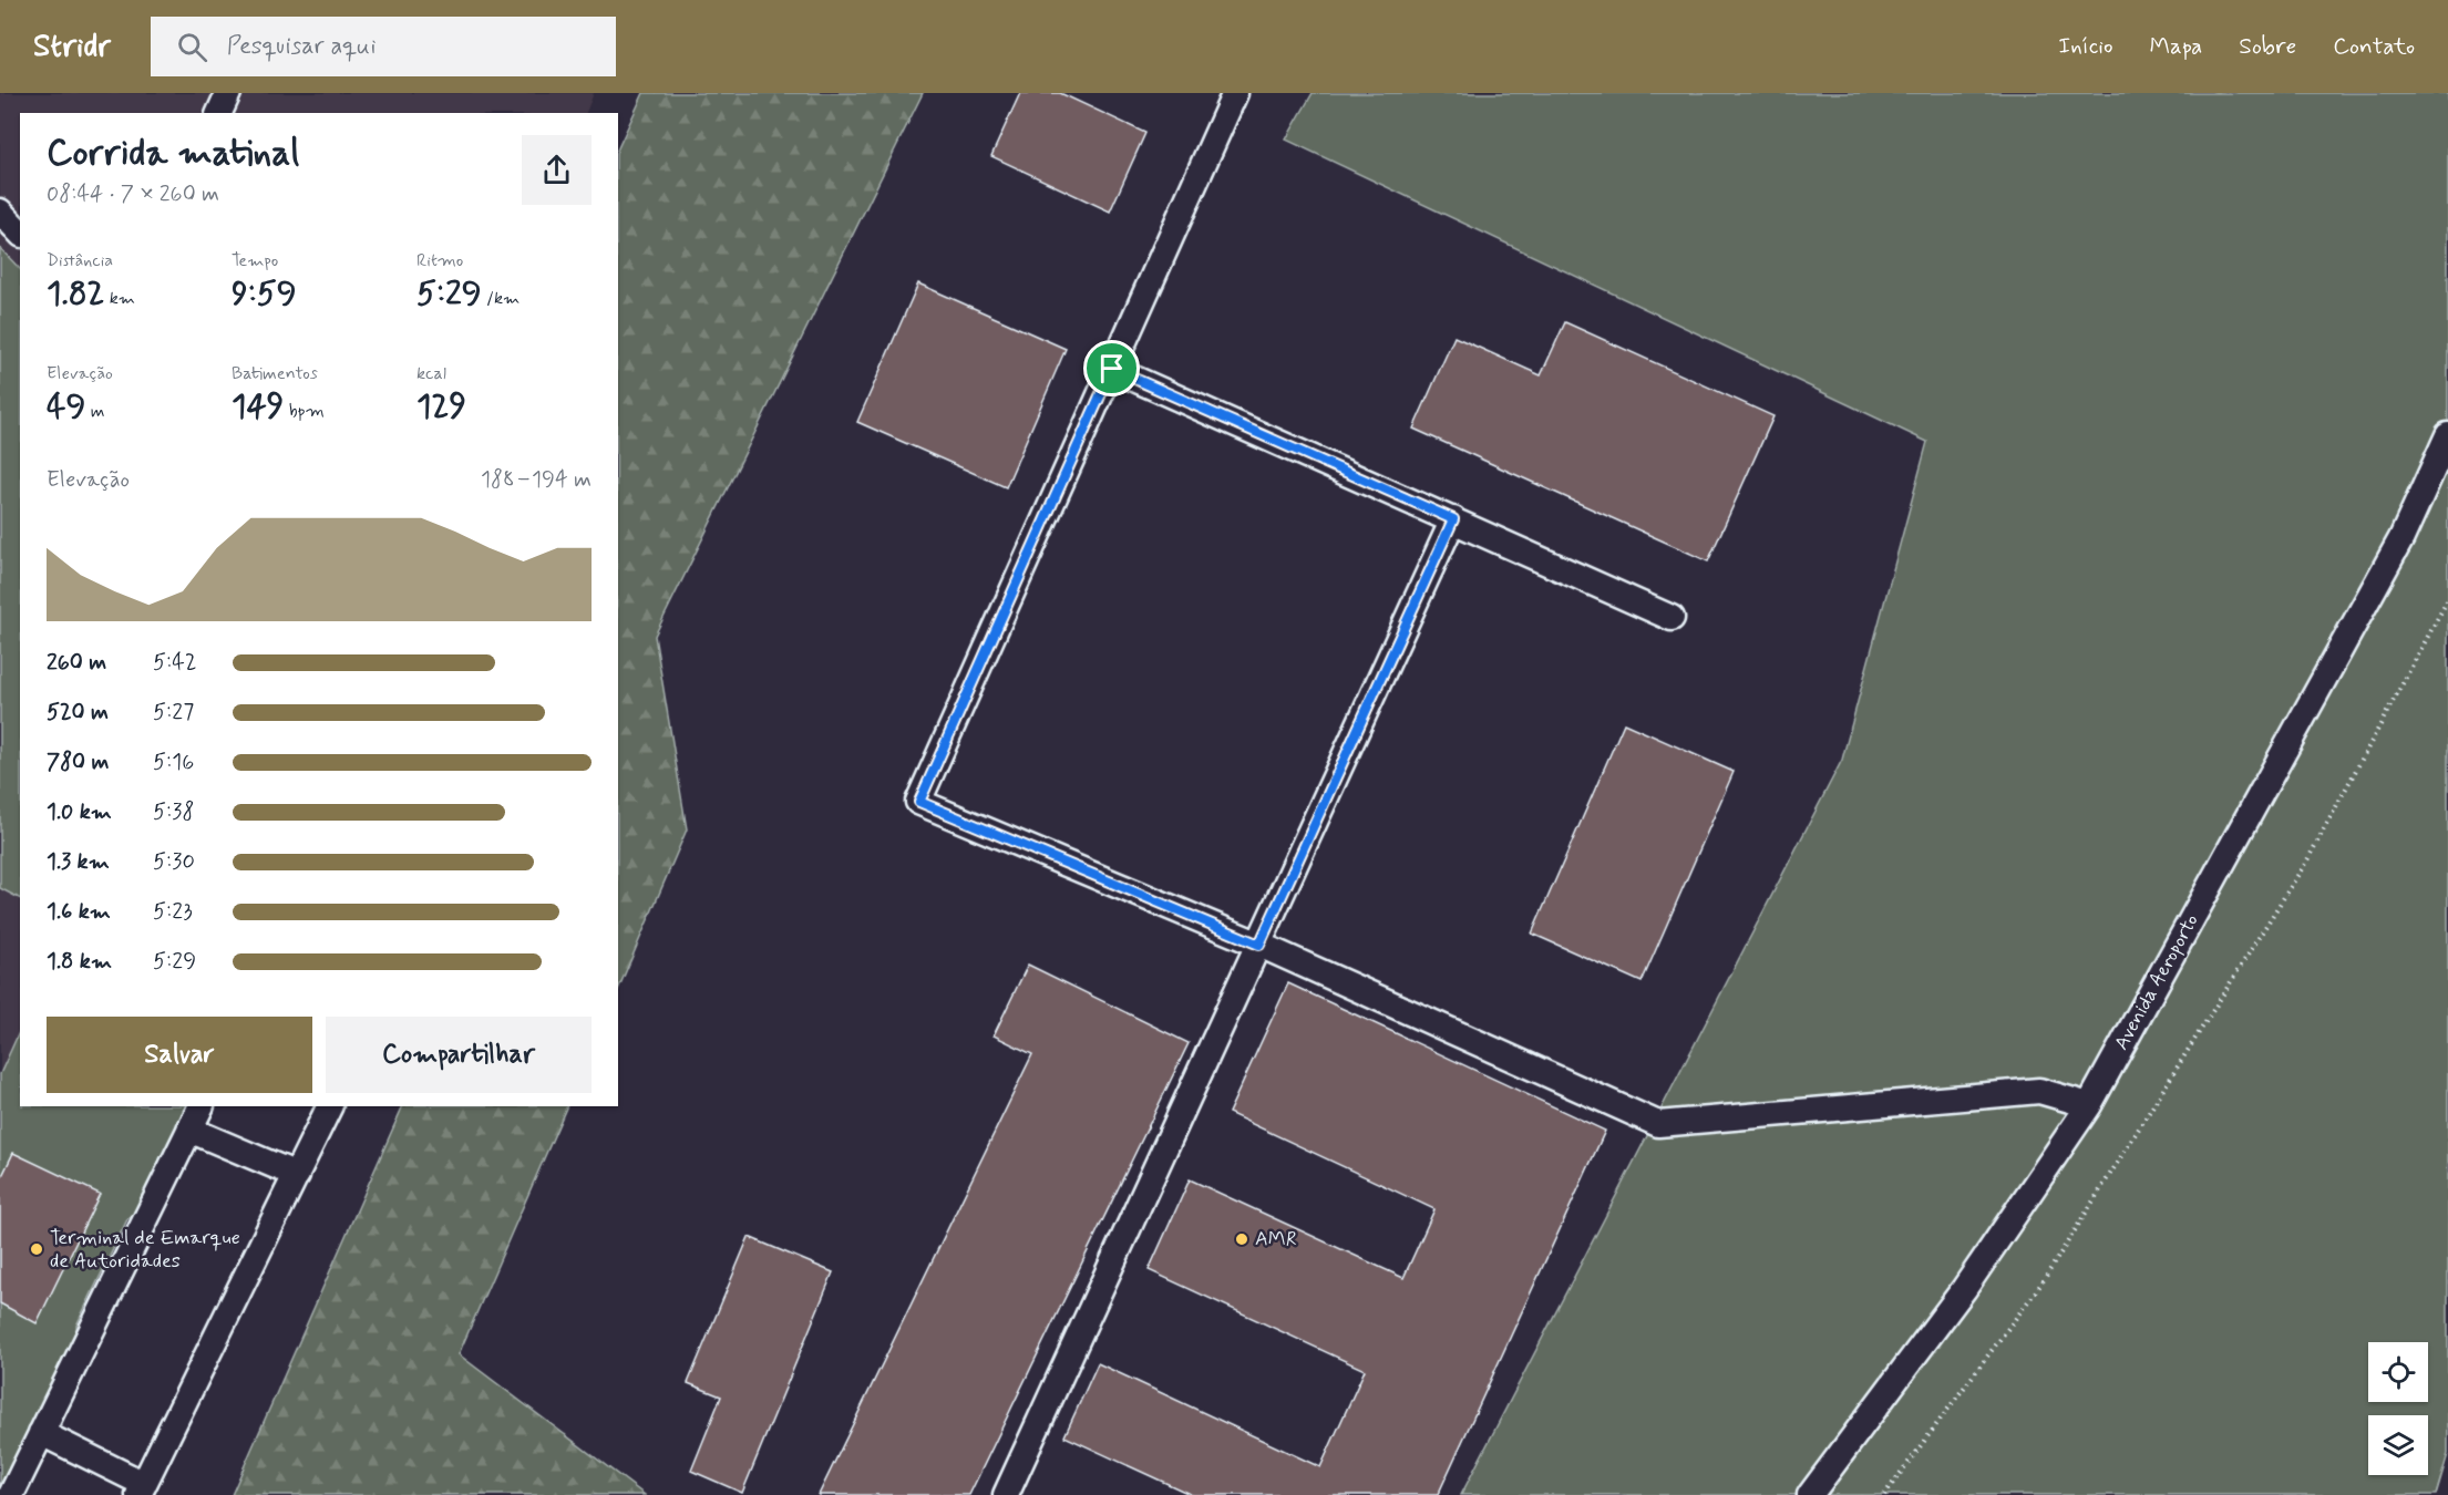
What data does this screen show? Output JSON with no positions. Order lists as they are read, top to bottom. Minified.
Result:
{"streets":{"lane":["Avenida Aeroporto"]},"places":["AMR","Terminal de Emarque de Autoridades"],"page":{"header":"Stridr","search":"Pesquisar aqui","nav":["Início","Mapa","Sobre","Contato"],"heading":["Corrida matinal","08:44 · 7 × 260 m"],"stats":[["Distância","1.82 km"],["Tempo","9:59"],["Ritmo","5:29 /km"],["Elevação","49 m"],["Batimentos","149 bpm"],["kcal","129"]],"chart":["Elevação","188–194 m"],"list":[{"name":"260 m","note":"5:42"},{"name":"520 m","note":"5:27"},{"name":"780 m","note":"5:16"},{"name":"1.0 km","note":"5:38"},{"name":"1.3 km","note":"5:30"},{"name":"1.6 km","note":"5:23"},{"name":"1.8 km","note":"5:29"}],"buttons":["Salvar","Compartilhar"]}}
